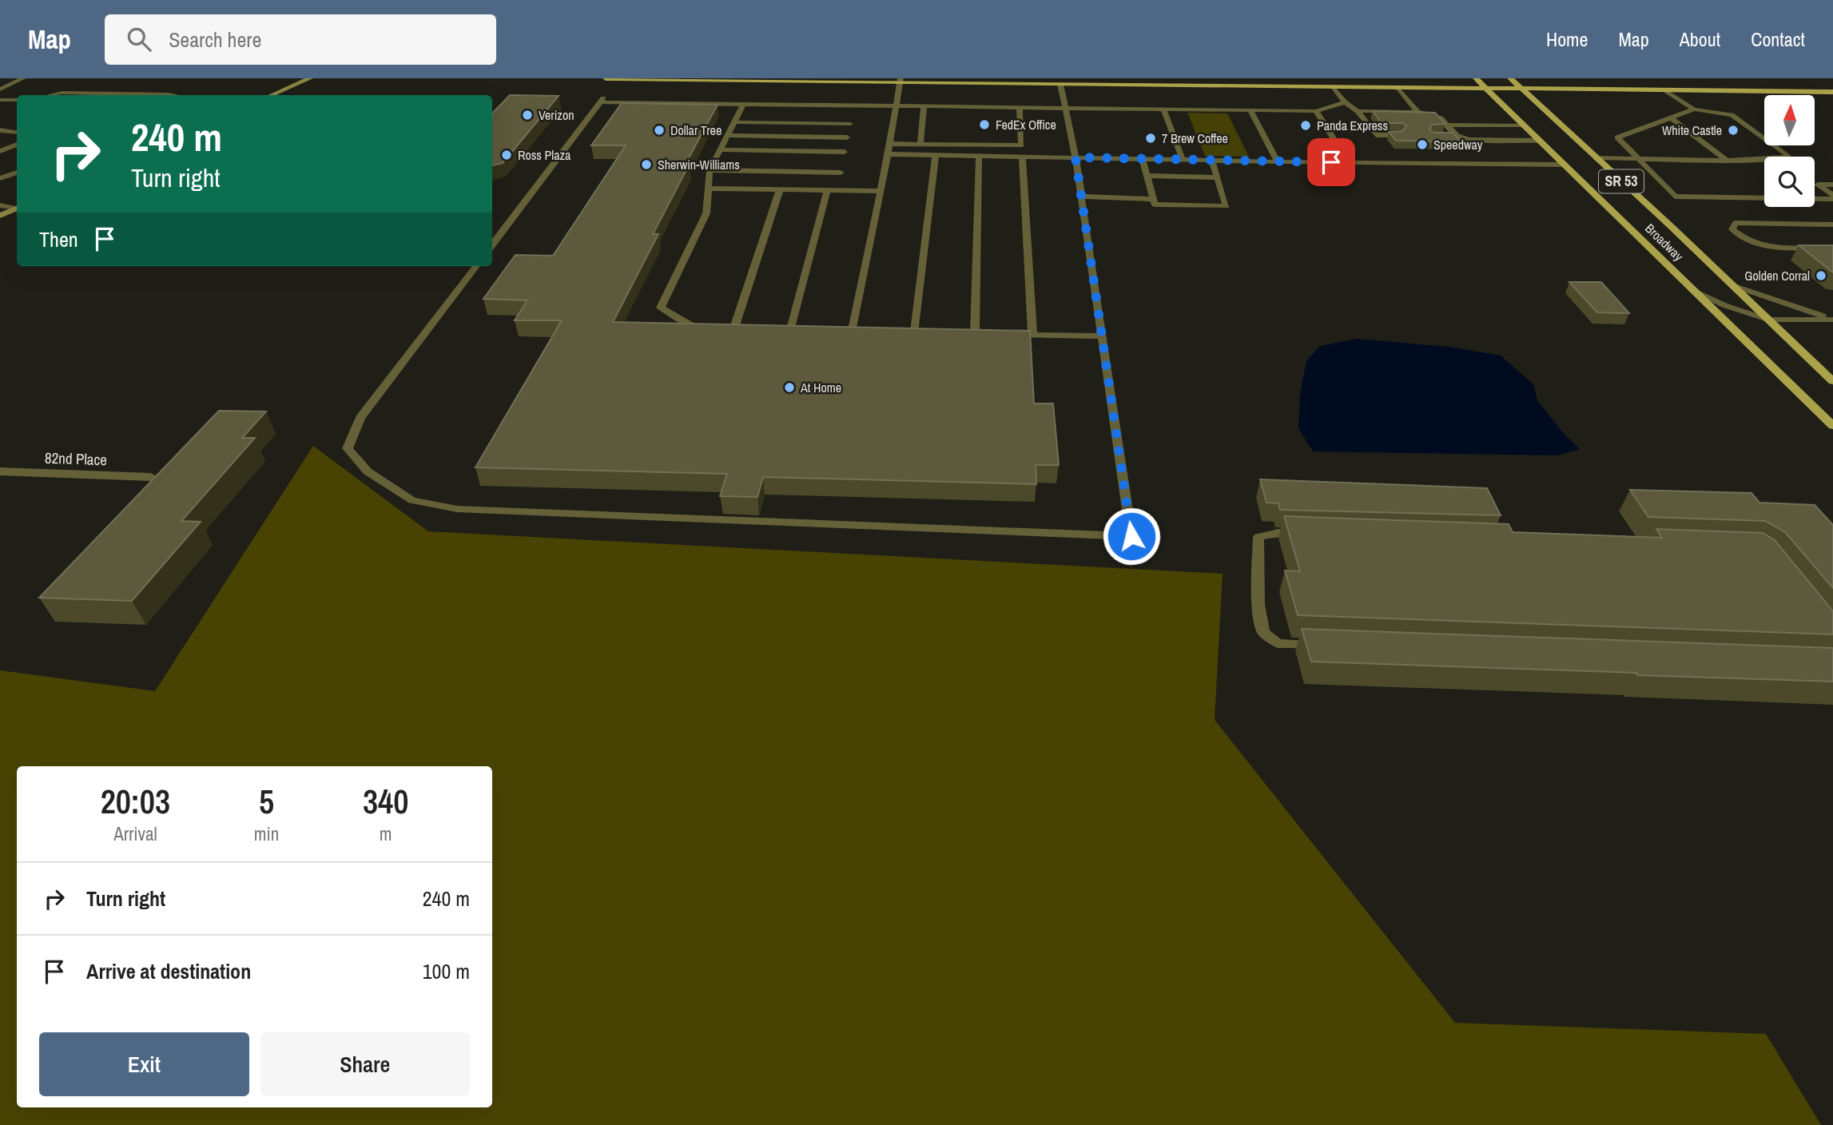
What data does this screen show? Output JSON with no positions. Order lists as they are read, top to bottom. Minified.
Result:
{"streets":{"main road":["SR 53","Broadway"],"street":["82nd Place"]},"places":["Verizon","FedEx Office","Panda Express","Dollar Tree","White Castle","7 Brew Coffee","Speedway","Ross Plaza","Sherwin-Williams","Golden Corral","At Home"],"north":"top","page":{"header":"Map","search":"Search here","nav":["Home","Map","About","Contact"],"turn":["240 m","Turn right"],"then":"Then","eta":["20:03","Arrival","5","min","340","m"],"list":[{"name":"Turn right","value":"240 m"},{"name":"Arrive at destination","value":"100 m"}],"buttons":["Exit","Share"]}}
